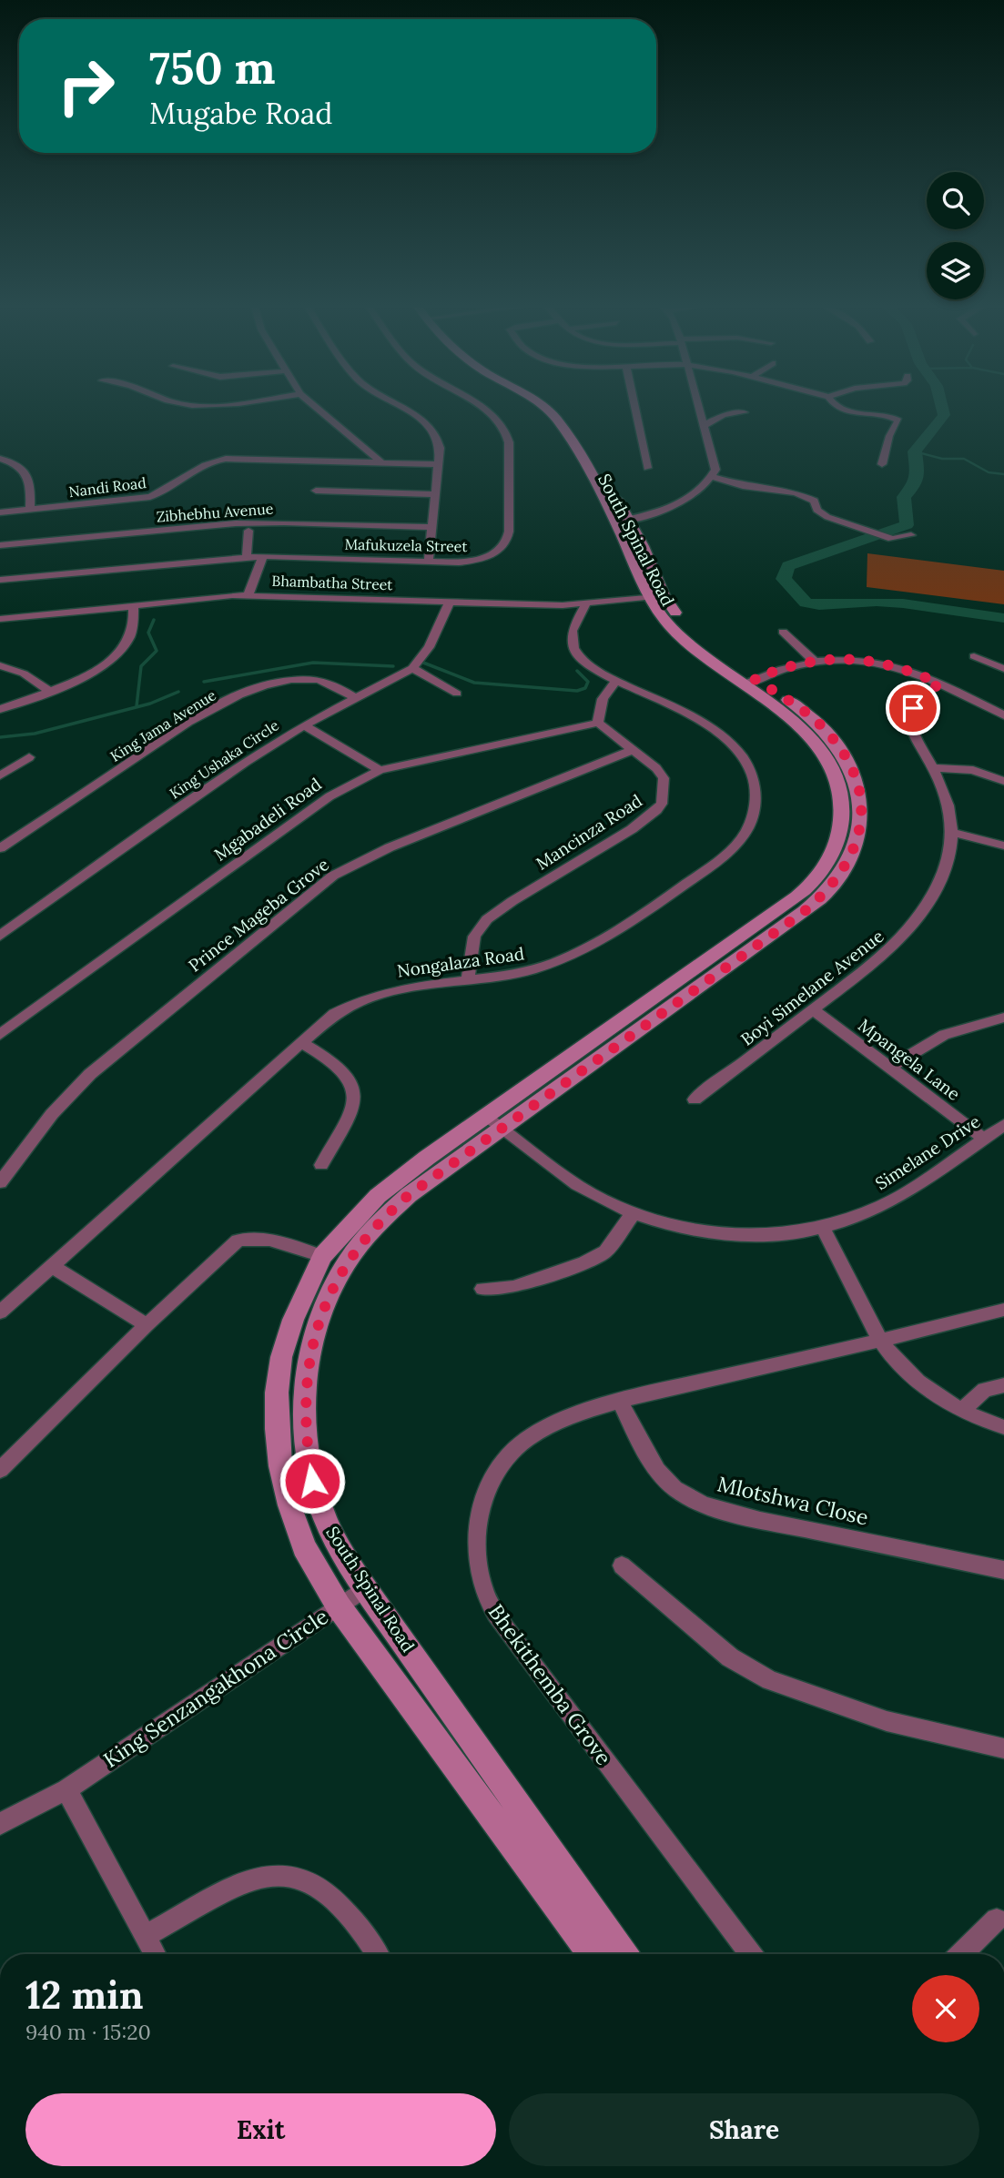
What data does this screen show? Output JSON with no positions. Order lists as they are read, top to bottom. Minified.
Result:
{"streets":{"street":["Nandi Road","Zibhebhu Avenue","South Spinal Road","Mafukuzela Street","Bhambatha Street","King Jama Avenue","King Ushaka Circle","Mgabadeli Road","Mancinza Road","Prince Mageba Grove","Nongalaza Road","Boyi Simelane Avenue","Mpangela Lane","Simelane Drive","Mlotshwa Close","Bhekithemba Grove","King Senzangakhona Circle"]},"crossings":[["South Spinal Road","Bhambatha Street"],["South Spinal Road","Simelane Drive"],["South Spinal Road","King Senzangakhona Circle"],["Bhambatha Street","King Ushaka Circle"],["Bhambatha Street","Nongalaza Road"],["King Jama Avenue","King Ushaka Circle"],["Mgabadeli Road","Mancinza Road"],["Mancinza Road","Prince Mageba Grove"],["Mancinza Road","Nongalaza Road"],["Boyi Simelane Avenue","Mpangela Lane"],["Mpangela Lane","Simelane Drive"],["Mlotshwa Close","Bhekithemba Grove"]],"page":{"turn":["750 m","Mugabe Road"],"heading":["12 min","940 m · 15:20"],"buttons":["Exit","Share"]}}
